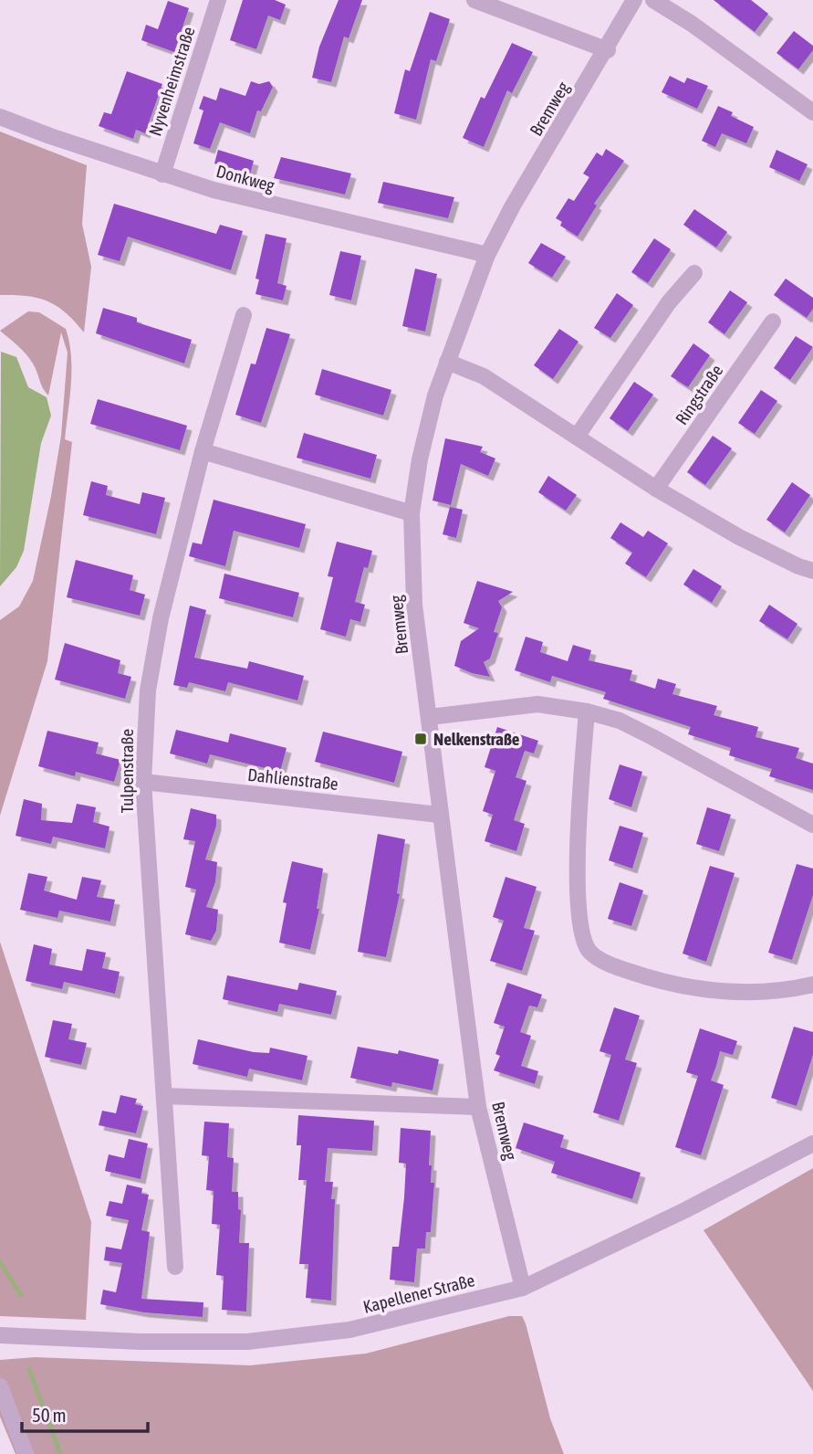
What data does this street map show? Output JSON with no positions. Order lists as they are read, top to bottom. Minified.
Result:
{"streets":{"street":["Nyvenheimstraße","Bremweg","Donkweg","Ringstraße","Tulpenstraße","Dahlienstraße","Kapellener Straße"]},"crossings":[["Nyvenheimstraße","Donkweg"],["Bremweg","Donkweg"],["Bremweg","Dahlienstraße"],["Bremweg","Kapellener Straße"],["Tulpenstraße","Dahlienstraße"]],"places":{"transit":["Nelkenstraße"]},"scale_bar":"50 m"}
